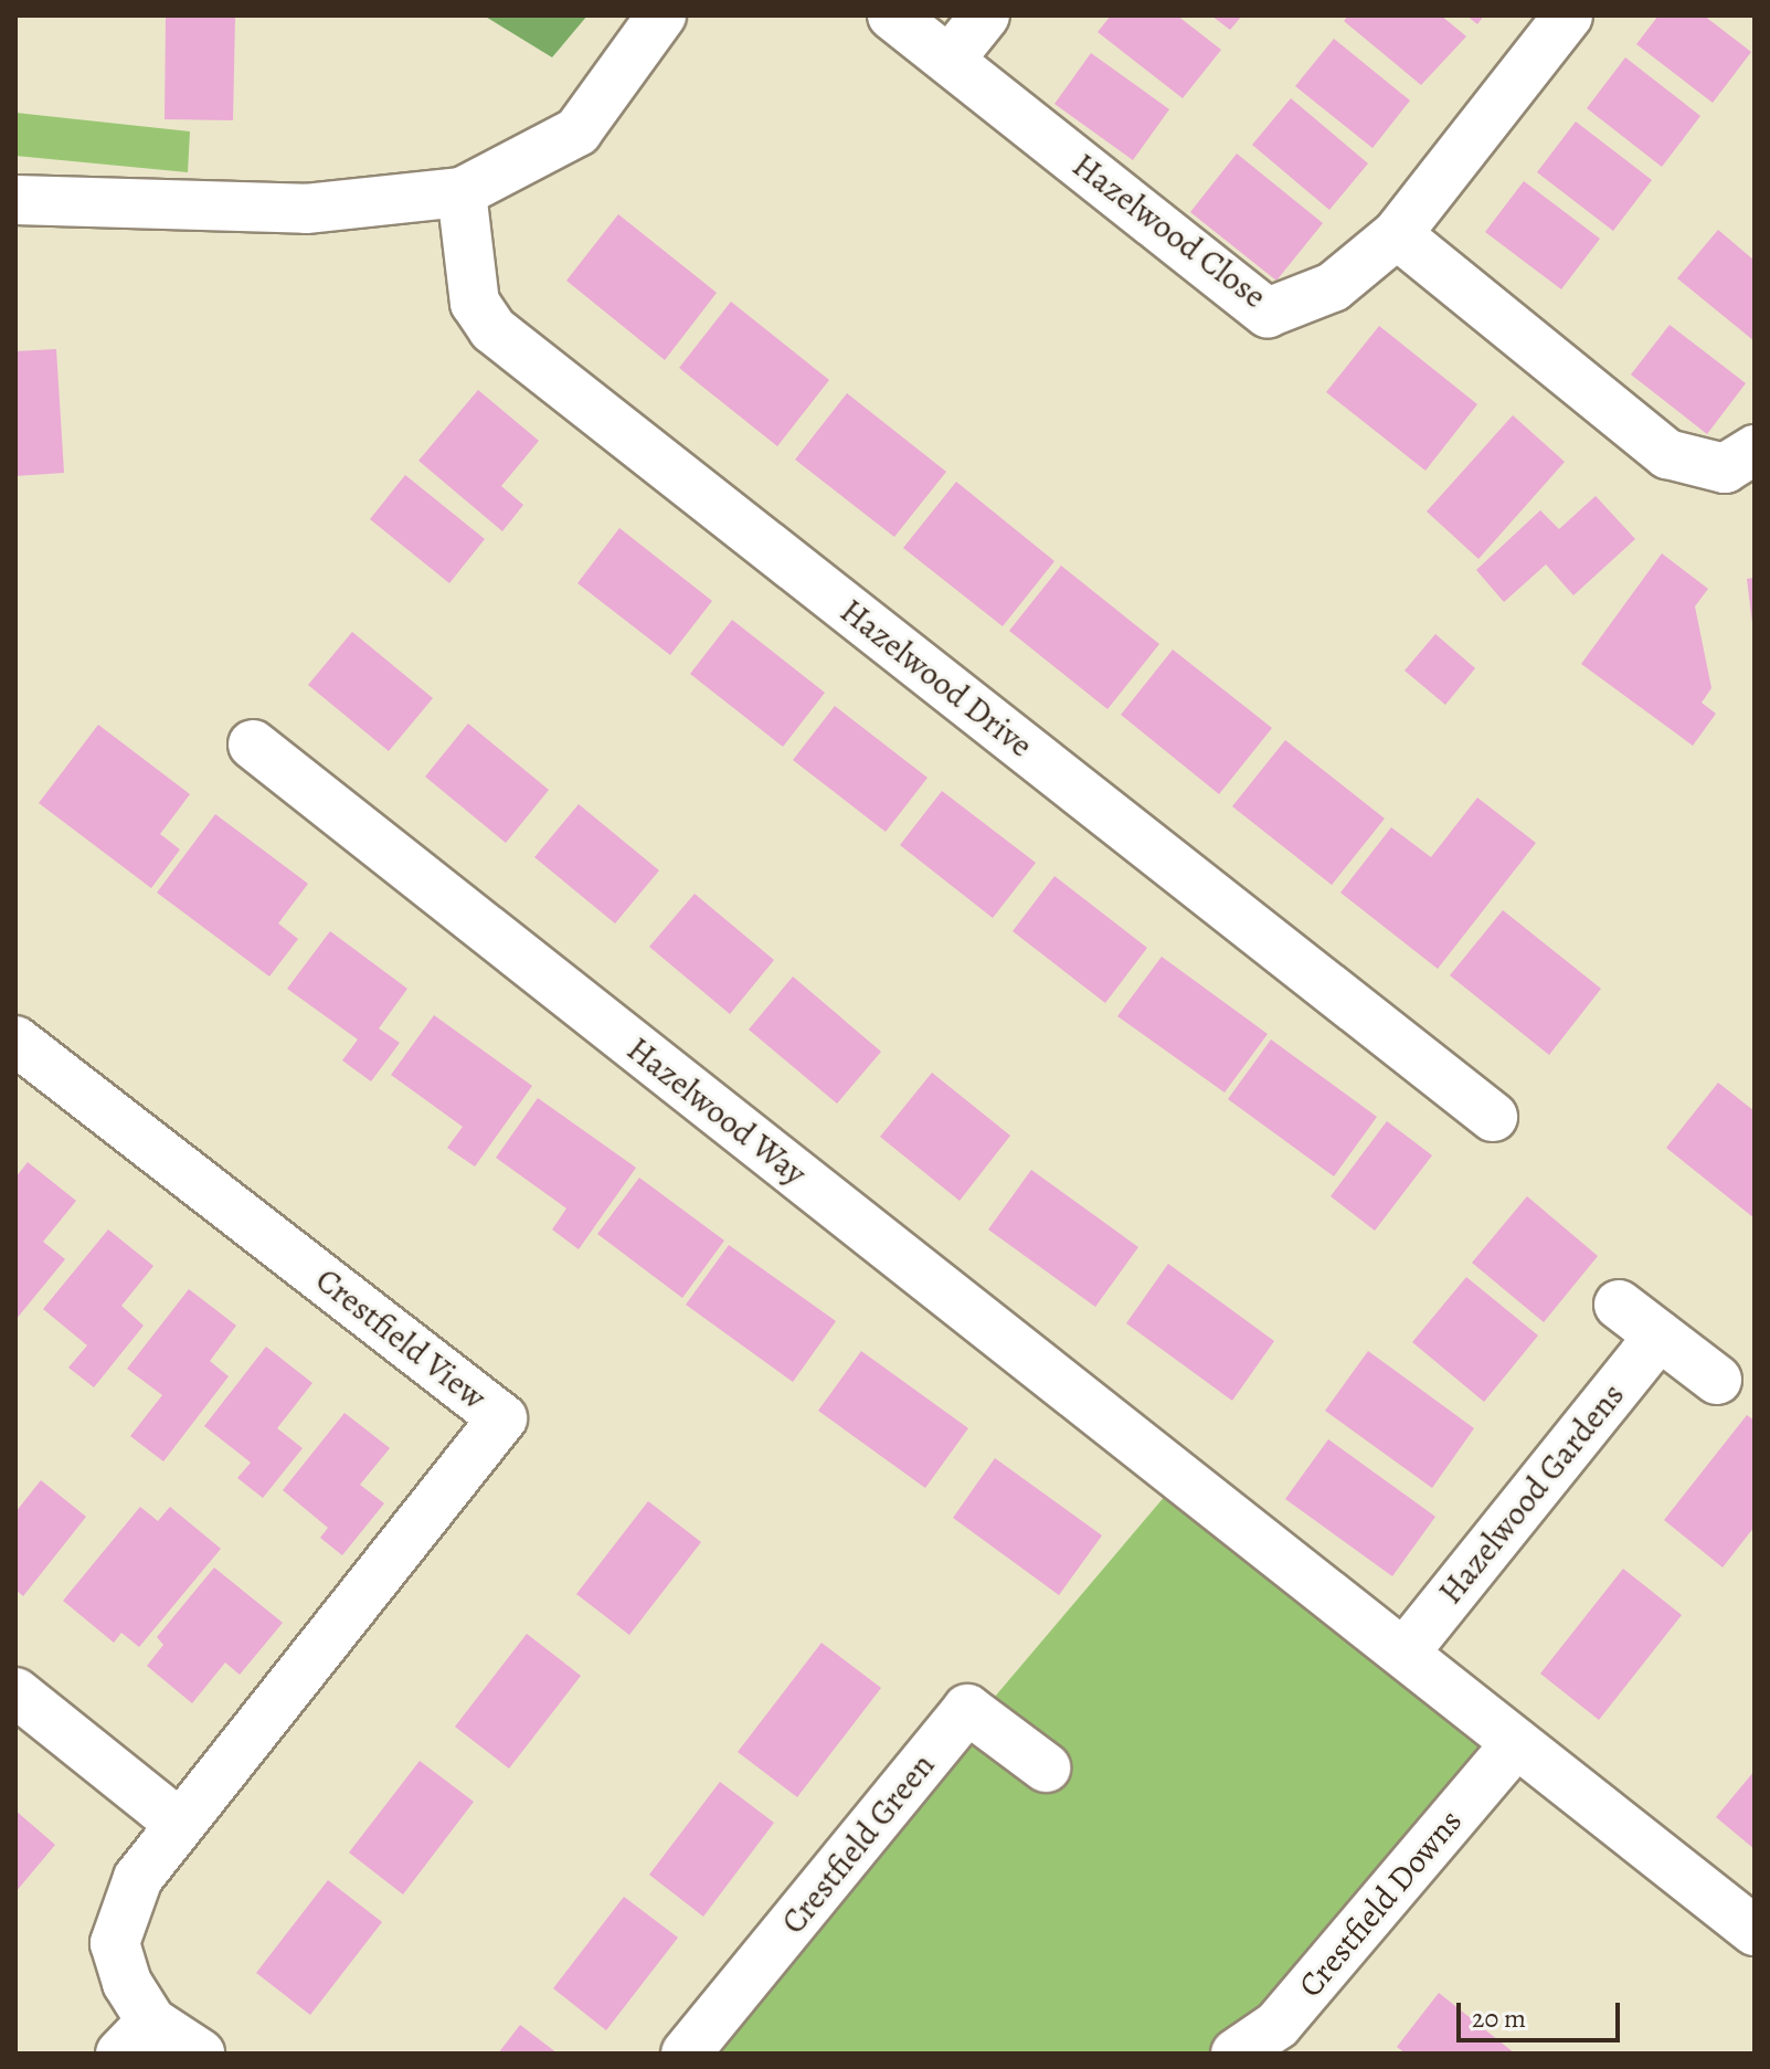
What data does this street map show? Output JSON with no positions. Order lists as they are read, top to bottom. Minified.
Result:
{"streets":{"street":["Hazelwood Close","Hazelwood Drive","Hazelwood Way","Crestfield View","Hazelwood Gardens","Crestfield Green","Crestfield Downs"]},"crossings":[["Hazelwood Way","Hazelwood Gardens"],["Hazelwood Way","Crestfield Downs"]],"scale_bar":"20 m"}
